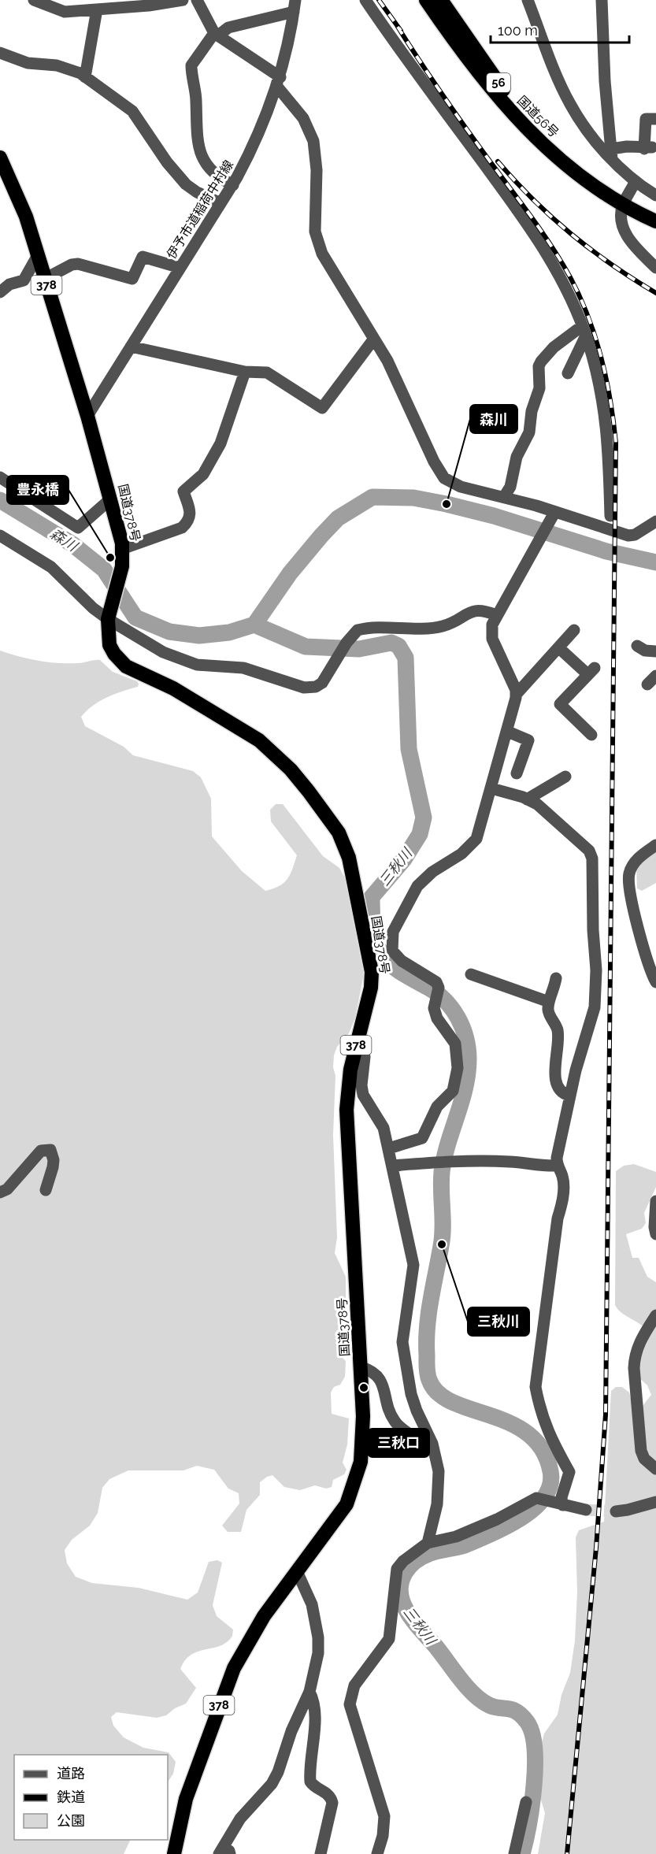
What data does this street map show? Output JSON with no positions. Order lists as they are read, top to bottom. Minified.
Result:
{"streets":{"highway":["56","国道56号","378","国道378号"],"street":["伊予市道稲荷中村線"]},"crossings":[["伊予市道稲荷中村線","国道378号"]],"water":["森川","三秋川"],"places":["森川","豊永橋","三秋川","三秋口"],"legend":["道路","鉄道","公園"],"scale_bar":"100 m"}
